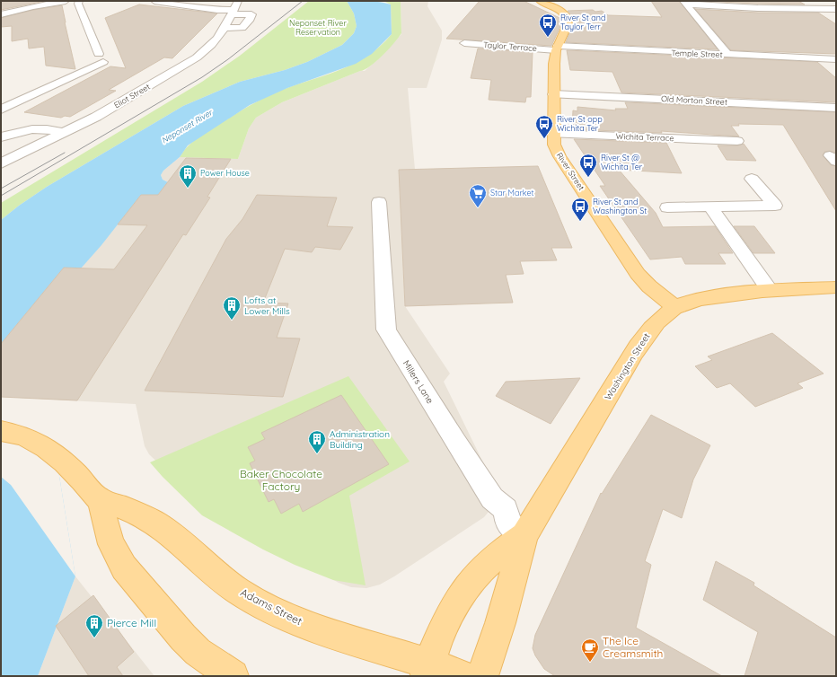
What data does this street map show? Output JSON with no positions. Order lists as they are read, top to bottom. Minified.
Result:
{"streets":{"main road":["River Street","Washington Street","Adams Street"],"street":["Taylor Terrace","Temple Street","Eliot Street","Old Morton Street","Wichita Terrace","Millers Lane"]},"crossings":[["Taylor Terrace","Temple Street"],["Taylor Terrace","River Street"],["Temple Street","River Street"],["Old Morton Street","River Street"],["Wichita Terrace","River Street"],["River Street","Washington Street"],["Washington Street","Millers Lane"],["Washington Street","Adams Street"]],"water":["Neponset River"],"parks":["Neponset River Reservation","Baker Chocolate Factory"],"places":{"bus stop":["River St and Taylor Terr","River St opp Wichita Ter","River St @ Wichita Ter","River St and Washington St"],"building":["Power House","Lofts at Lower Mills","Administration Building","Pierce Mill"],"supermarket":["Star Market"],"cafe":["The Ice Creamsmith"]}}
